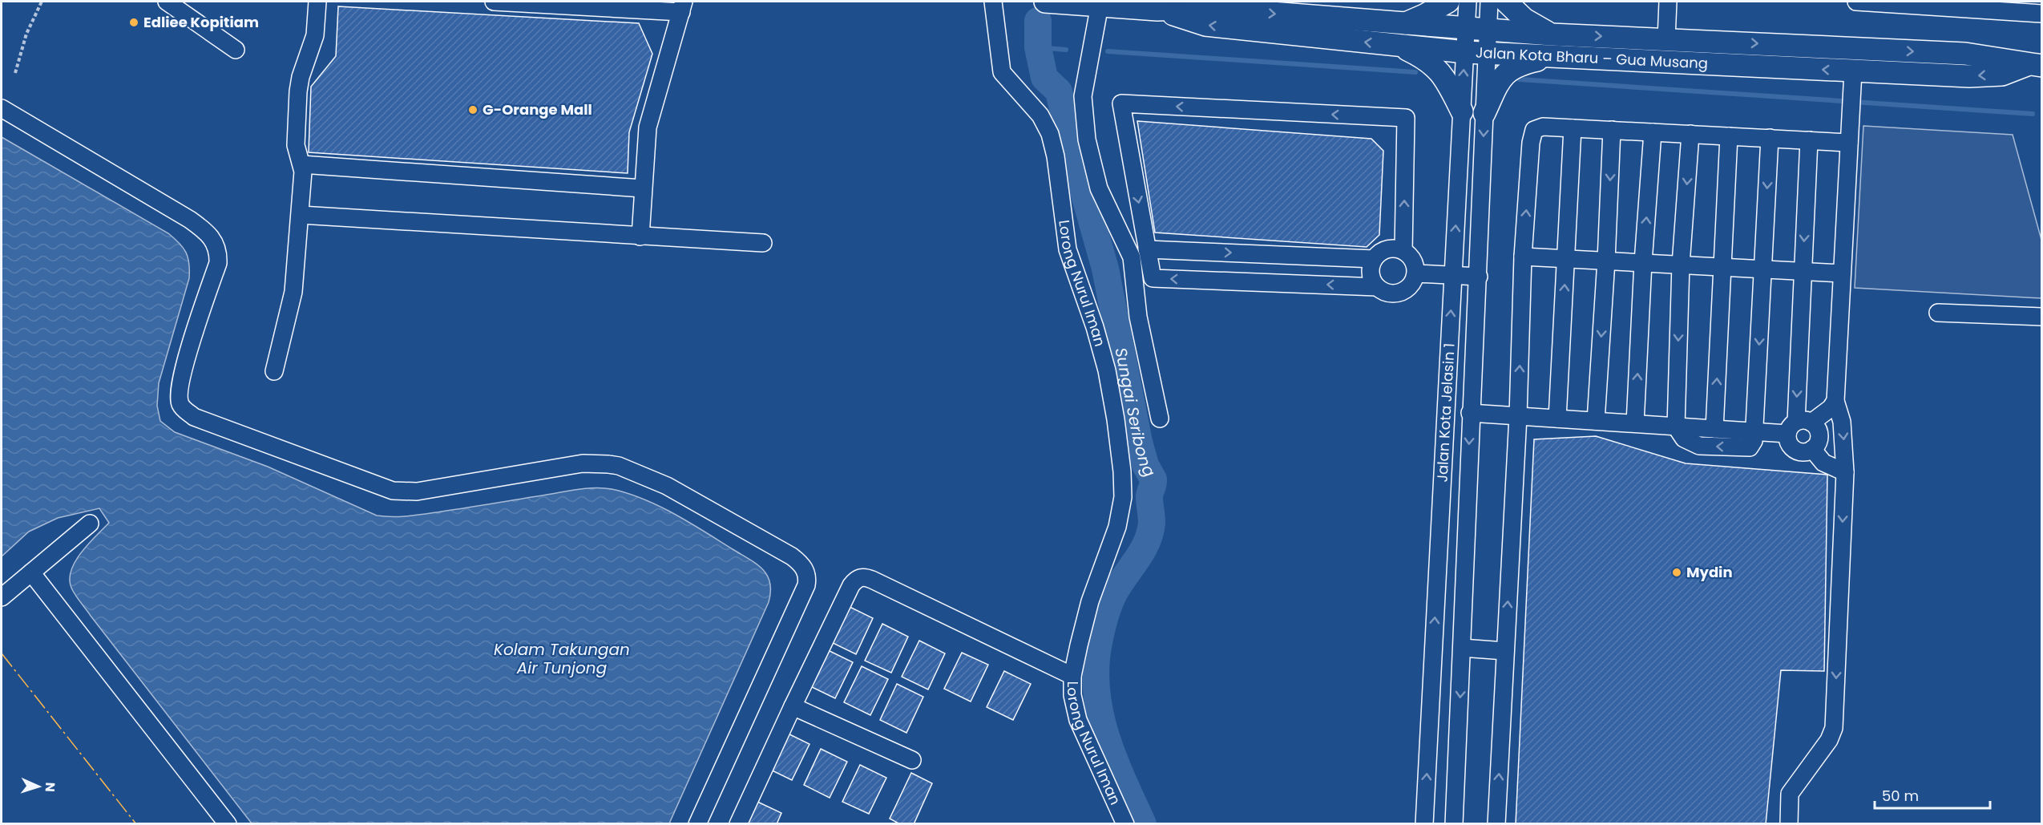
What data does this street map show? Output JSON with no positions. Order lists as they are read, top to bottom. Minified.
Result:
{"streets":{"main road":["Jalan Kota Bharu – Gua Musang"],"street":["Lorong Nurul Iman","Jalan Kota Jelasin 1"]},"crossings":[["Jalan Kota Bharu – Gua Musang","Jalan Kota Jelasin 1"]],"water":["Sungai Seribong","Kolam Takungan Air Tunjong"],"places":["Edliee Kopitiam","G-Orange Mall","Mydin"],"scale_bar":"50 m","north":"right"}
